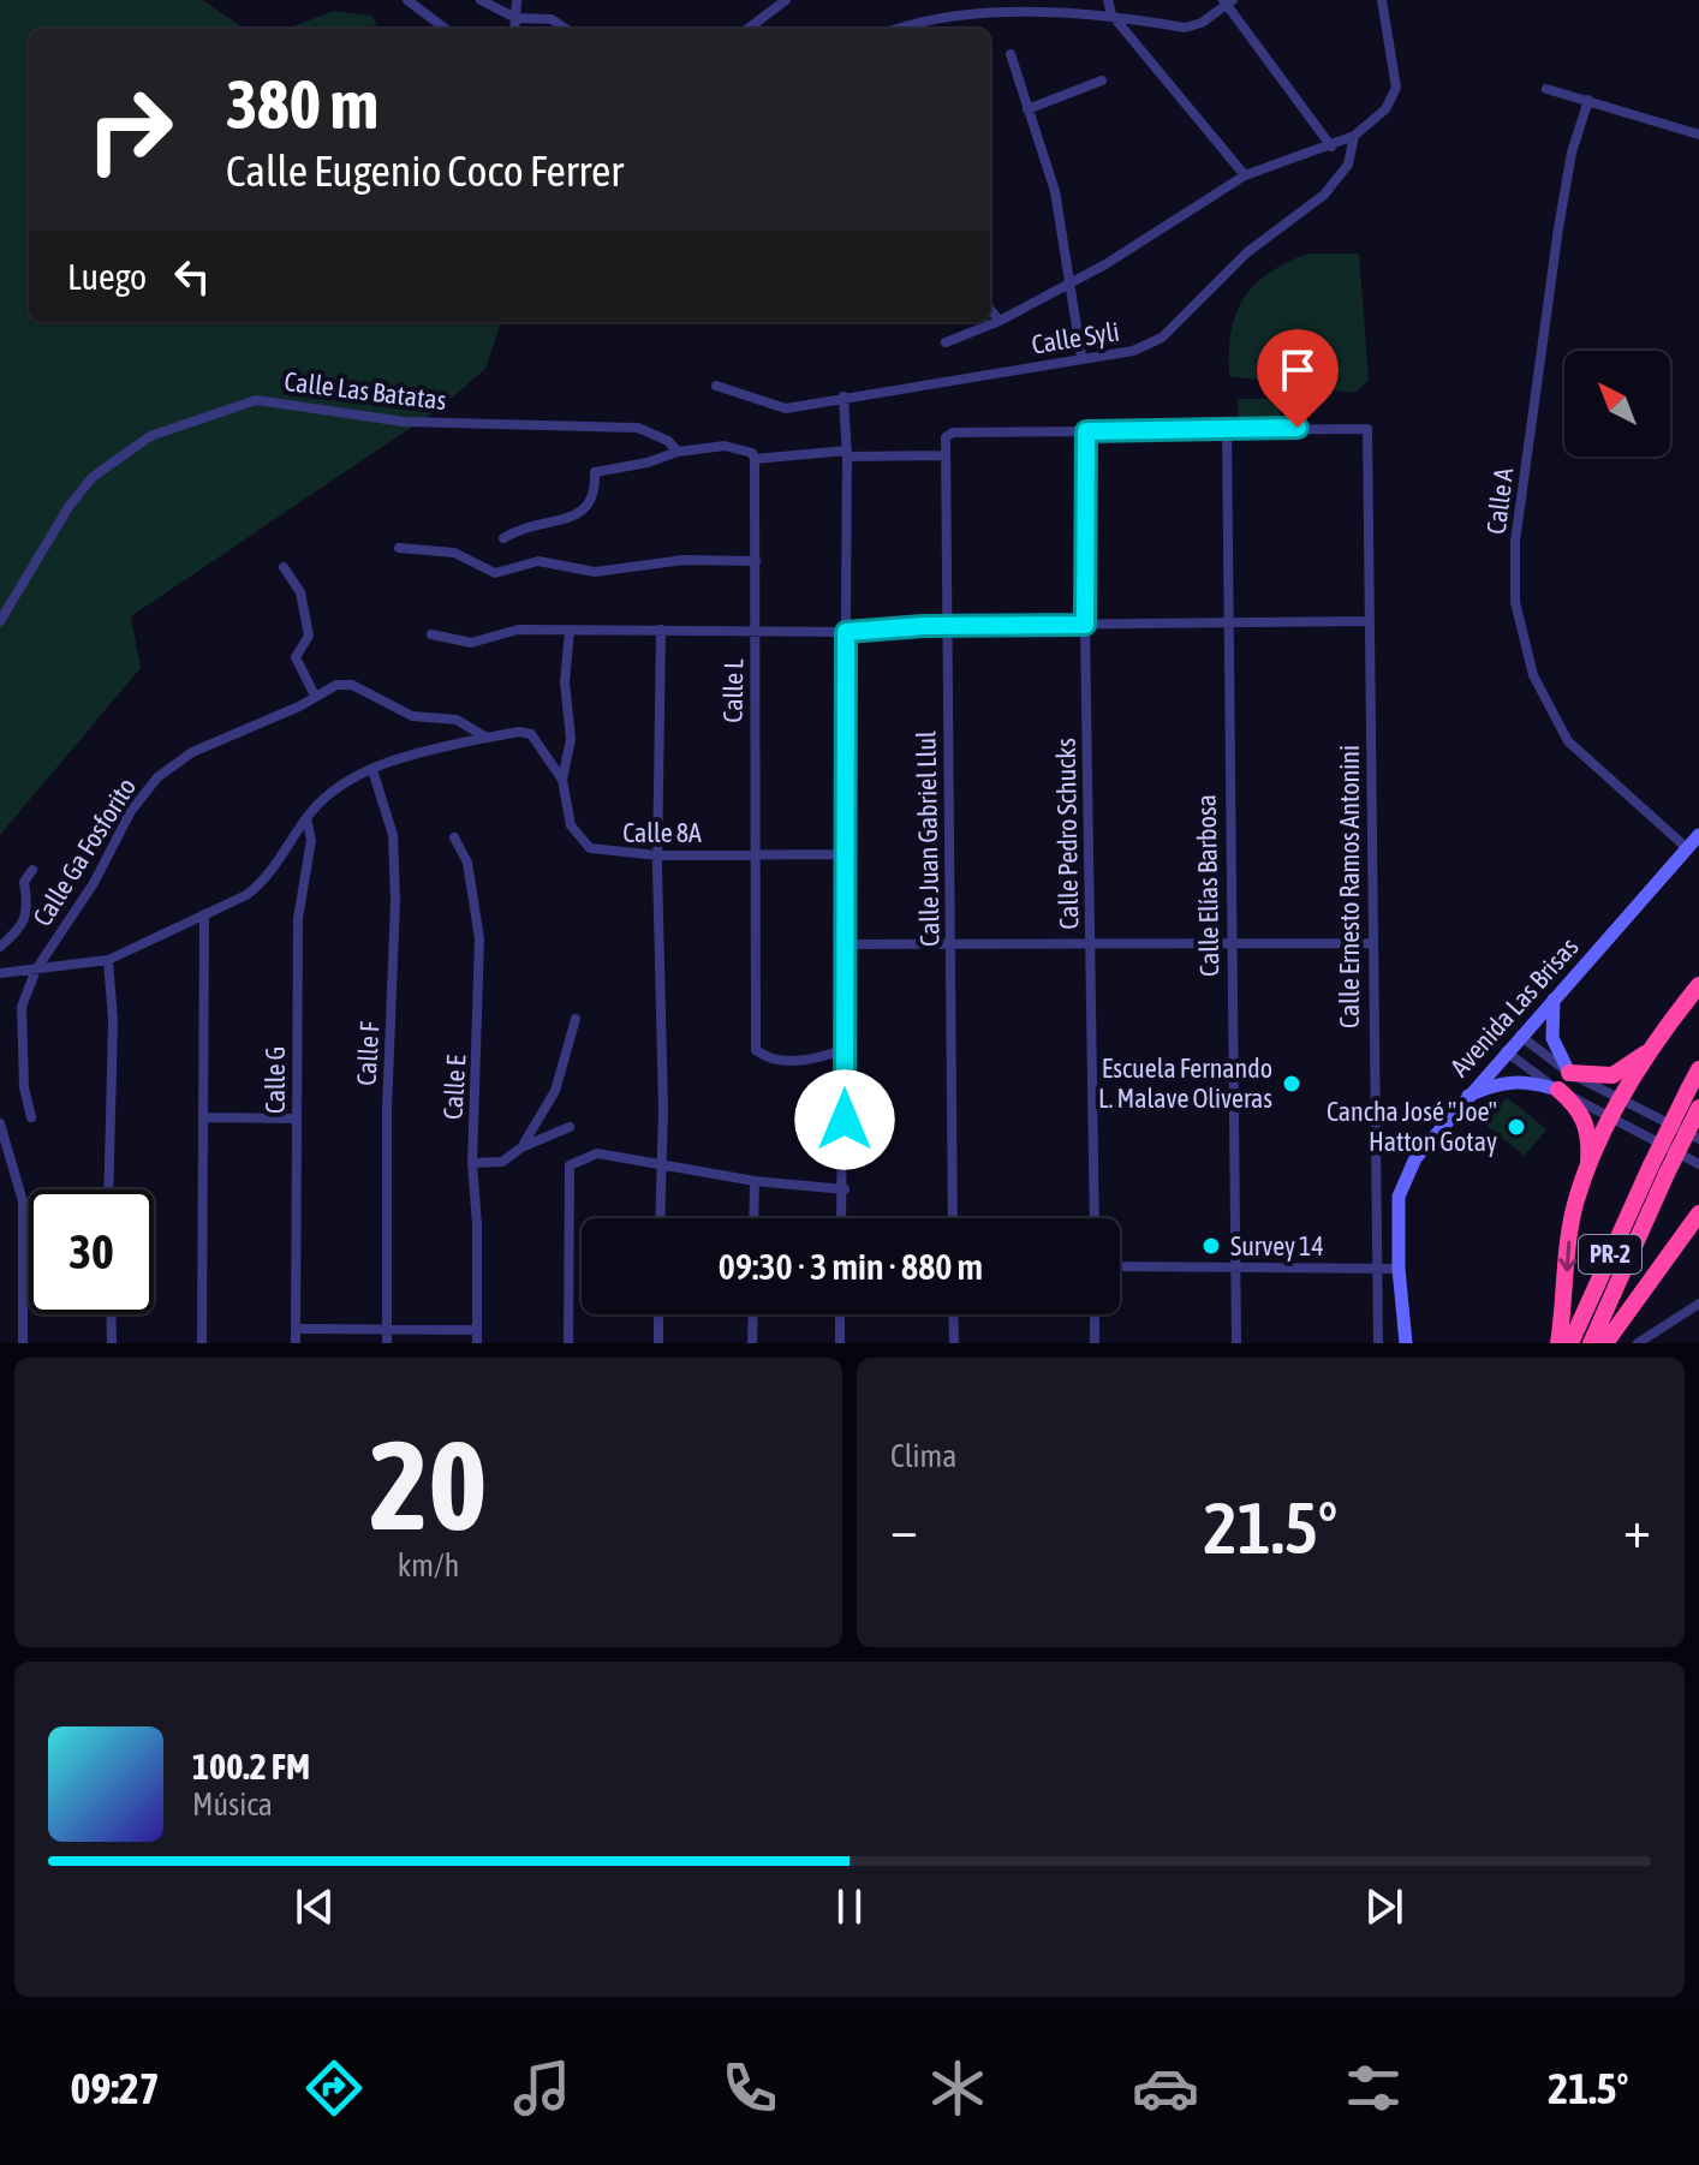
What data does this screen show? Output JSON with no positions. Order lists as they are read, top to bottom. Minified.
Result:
{"streets":{"highway":["PR-2"],"street":["Calle Syli","Calle Las Batatas","Calle A","Calle L","Calle 8A","Calle Pedro Schucks","Calle Juan Gabriel Llul","Calle Ga Fosforito","Calle Elías Barbosa","Calle Ernesto Ramos Antonini","Avenida Las Brisas","Calle F","Calle G","Calle E"]},"crossings":[["Calle A","Avenida Las Brisas"],["Calle L","Calle 8A"],["Calle Pedro Schucks","Calle Juan Gabriel Llul"],["Calle Elías Barbosa","Calle Ernesto Ramos Antonini"]],"places":["Escuela Fernando L. Malave Oliveras","Cancha José \"Joe\" Hatton Gotay","Survey 14"],"north":"top left","page":{"turn":["380 m","Calle Eugenio Coco Ferrer"],"then":"Luego","limit":"30","trip":"09:30 · 3 min · 880 m","tile":[["20","km/h"],"Clima"],"heat":["−","21.5°","+"],"song":["100.2 FM","Música"],"tabs":["09:27","21.5°"]}}
